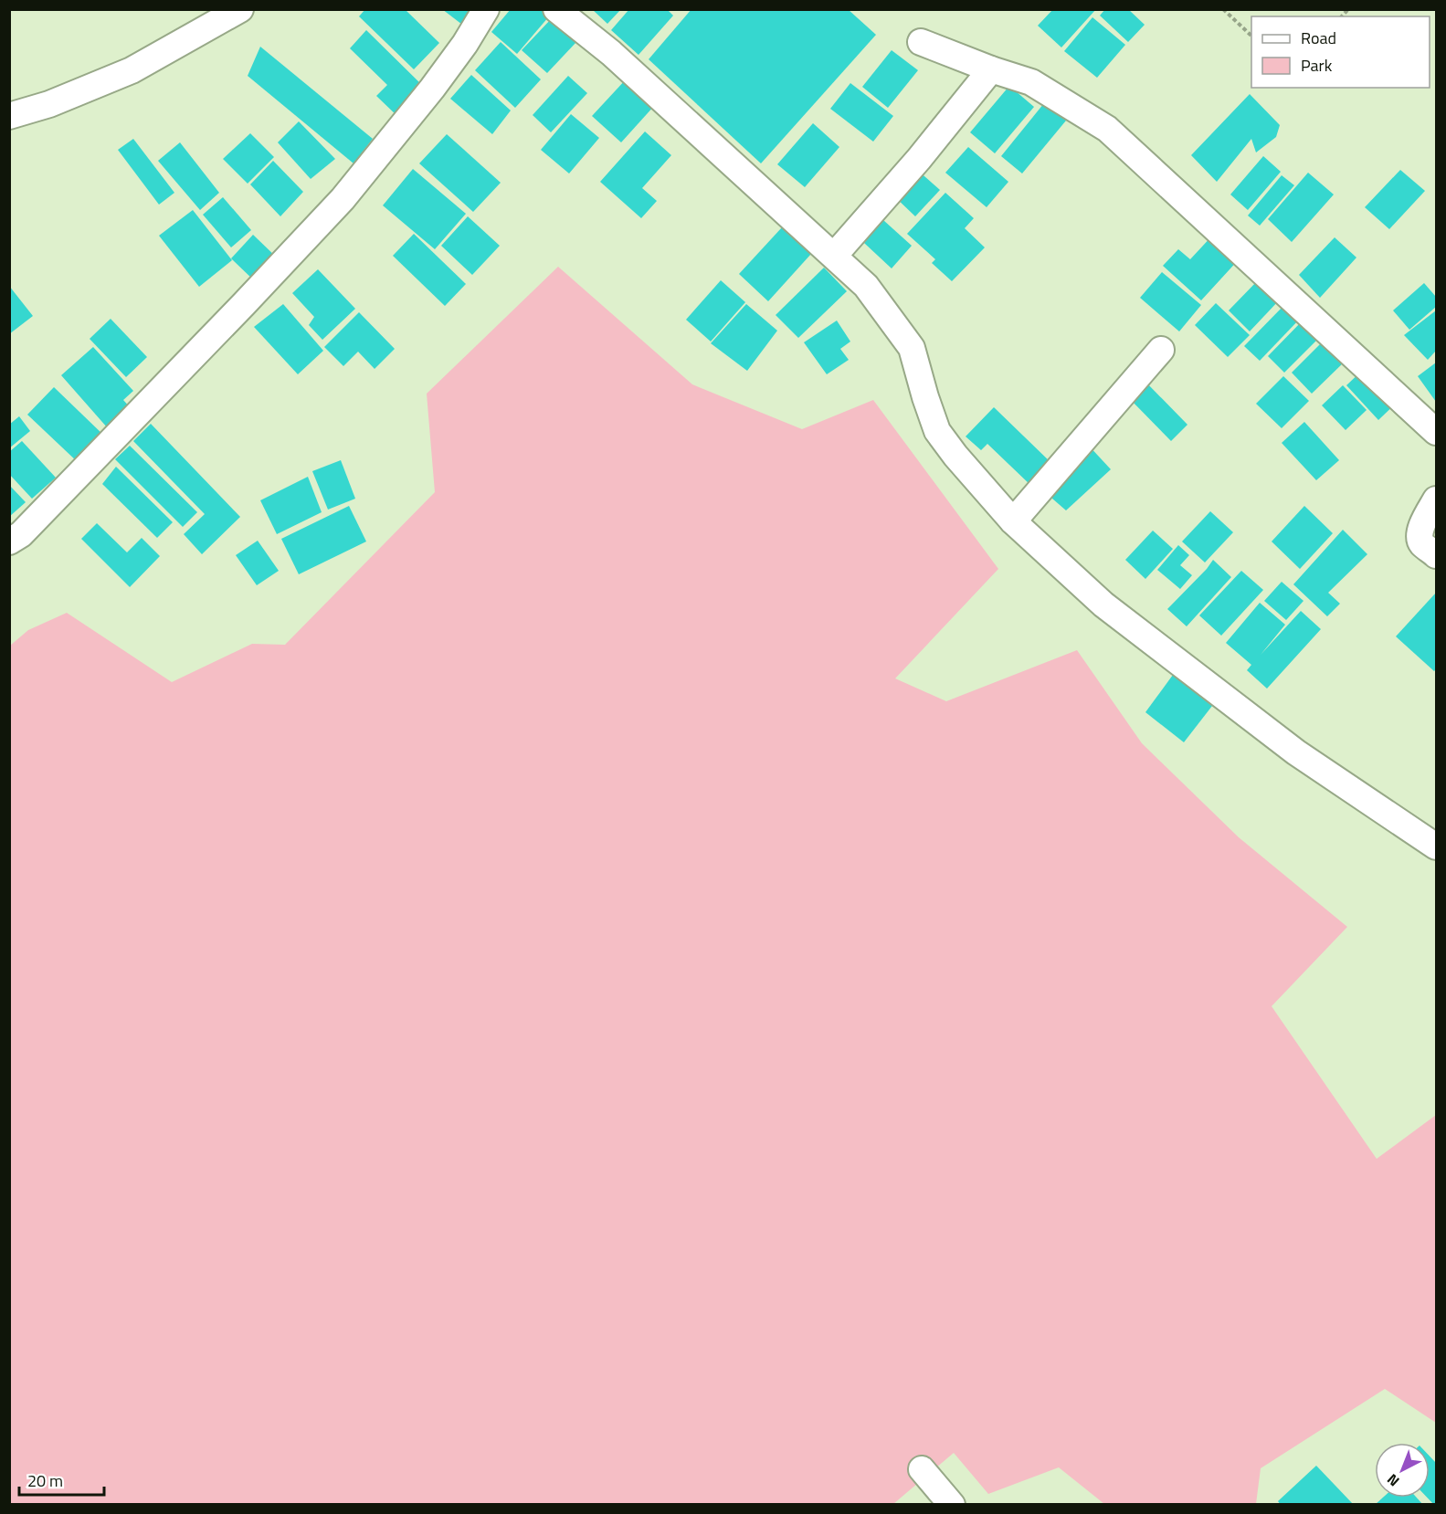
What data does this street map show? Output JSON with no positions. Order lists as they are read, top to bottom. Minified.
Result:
{"legend":["Road","Park"],"scale_bar":"20 m","north":"bottom left"}
